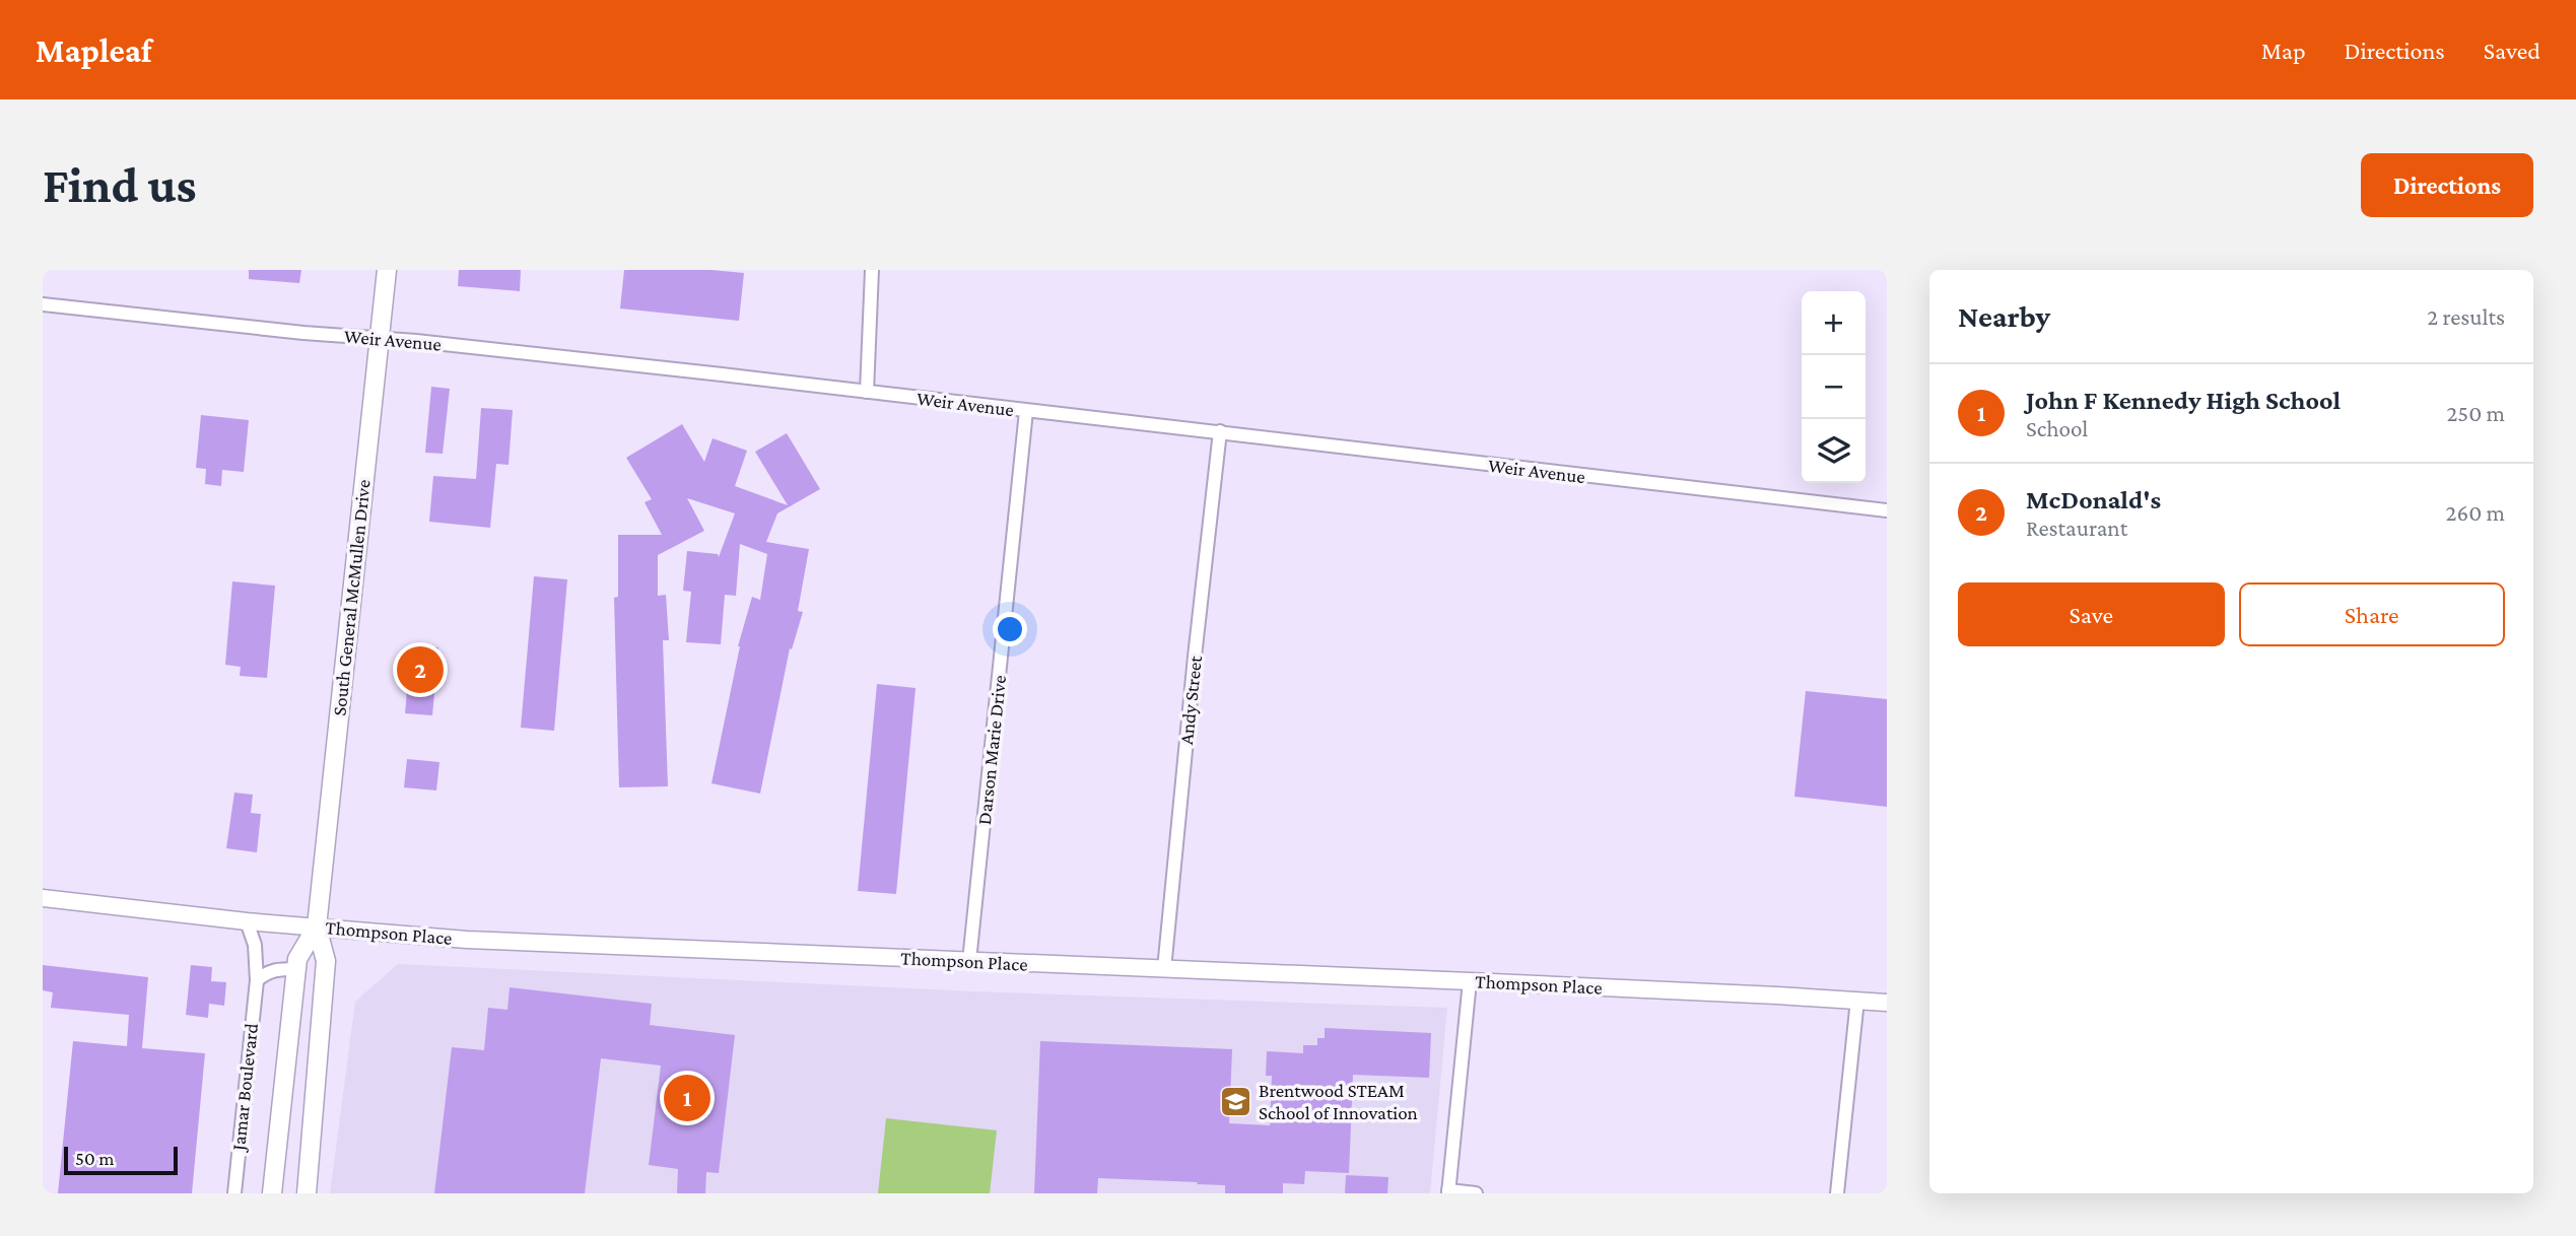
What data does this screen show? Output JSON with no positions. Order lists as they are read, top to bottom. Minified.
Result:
{"streets":{"main road":["South General McMullen Drive"],"street":["Weir Avenue","Andy Street","Darson Marie Drive","Thompson Place","Jamar Boulevard"]},"crossings":[["Weir Avenue","South General McMullen Drive"],["Weir Avenue","Andy Street"],["Weir Avenue","Darson Marie Drive"],["South General McMullen Drive","Thompson Place"],["Andy Street","Thompson Place"],["Darson Marie Drive","Thompson Place"],["Thompson Place","Jamar Boulevard"]],"places":{"school or university":["Brentwood STEAM School of Innovation"]},"scale_bar":"50 m","page":{"header":"Mapleaf","nav":["Map","Directions","Saved"],"buttons":["Directions",["Save","Share"]],"title":"Find us","heading":["Nearby","2 results"],"map_buttons":["+","−"],"list":[{"mark":"1","name":"John F Kennedy High School","note":"School","value":"250 m"},{"mark":"2","name":"McDonald's","note":"Restaurant","value":"260 m"}],"pins":["2","1"],"scale":"50 m"}}
